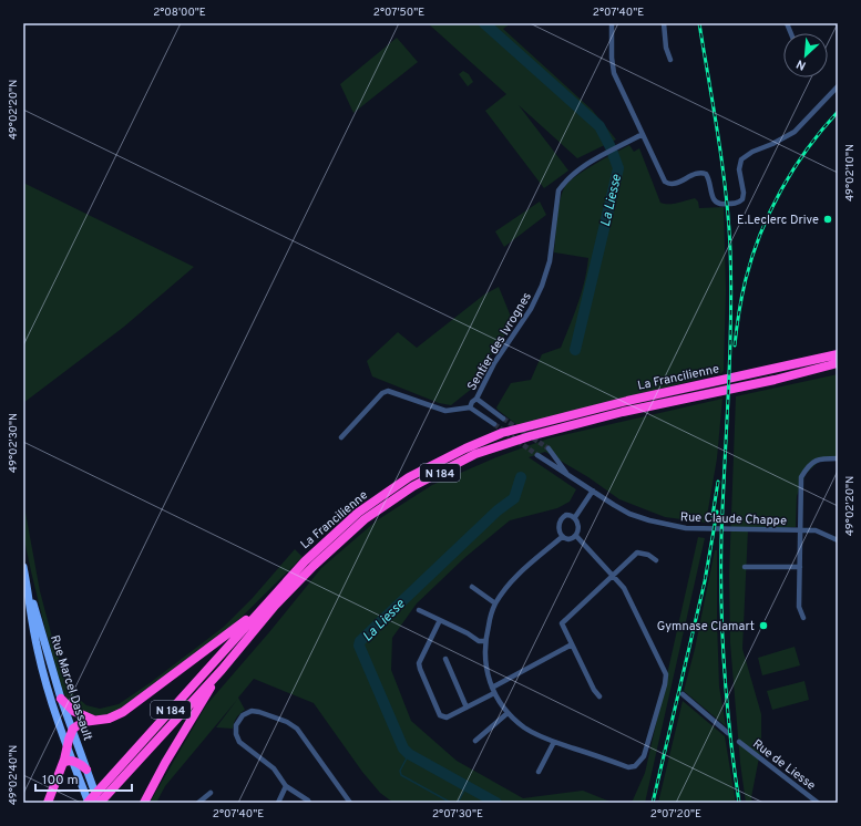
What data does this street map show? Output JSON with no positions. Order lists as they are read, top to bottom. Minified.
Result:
{"streets":{"highway":["La Francilienne","N 184"],"street":["Sentier des Ivrognes","Rue Claude Chappe","Rue Marcel Dassault","Rue de Liesse"]},"crossings":[["La Francilienne","Rue Marcel Dassault"]],"water":["La Liesse"],"places":["E.Leclerc Drive","Gymnase Clamart"],"scale_bar":"100 m","north":"bottom left","coordinates":["2°08'00\"E","2°07'50\"E","2°07'40\"E","49°02'20\"N","49°02'10\"N","49°02'30\"N","49°02'40\"N","2°07'30\"E","2°07'20\"E"]}
